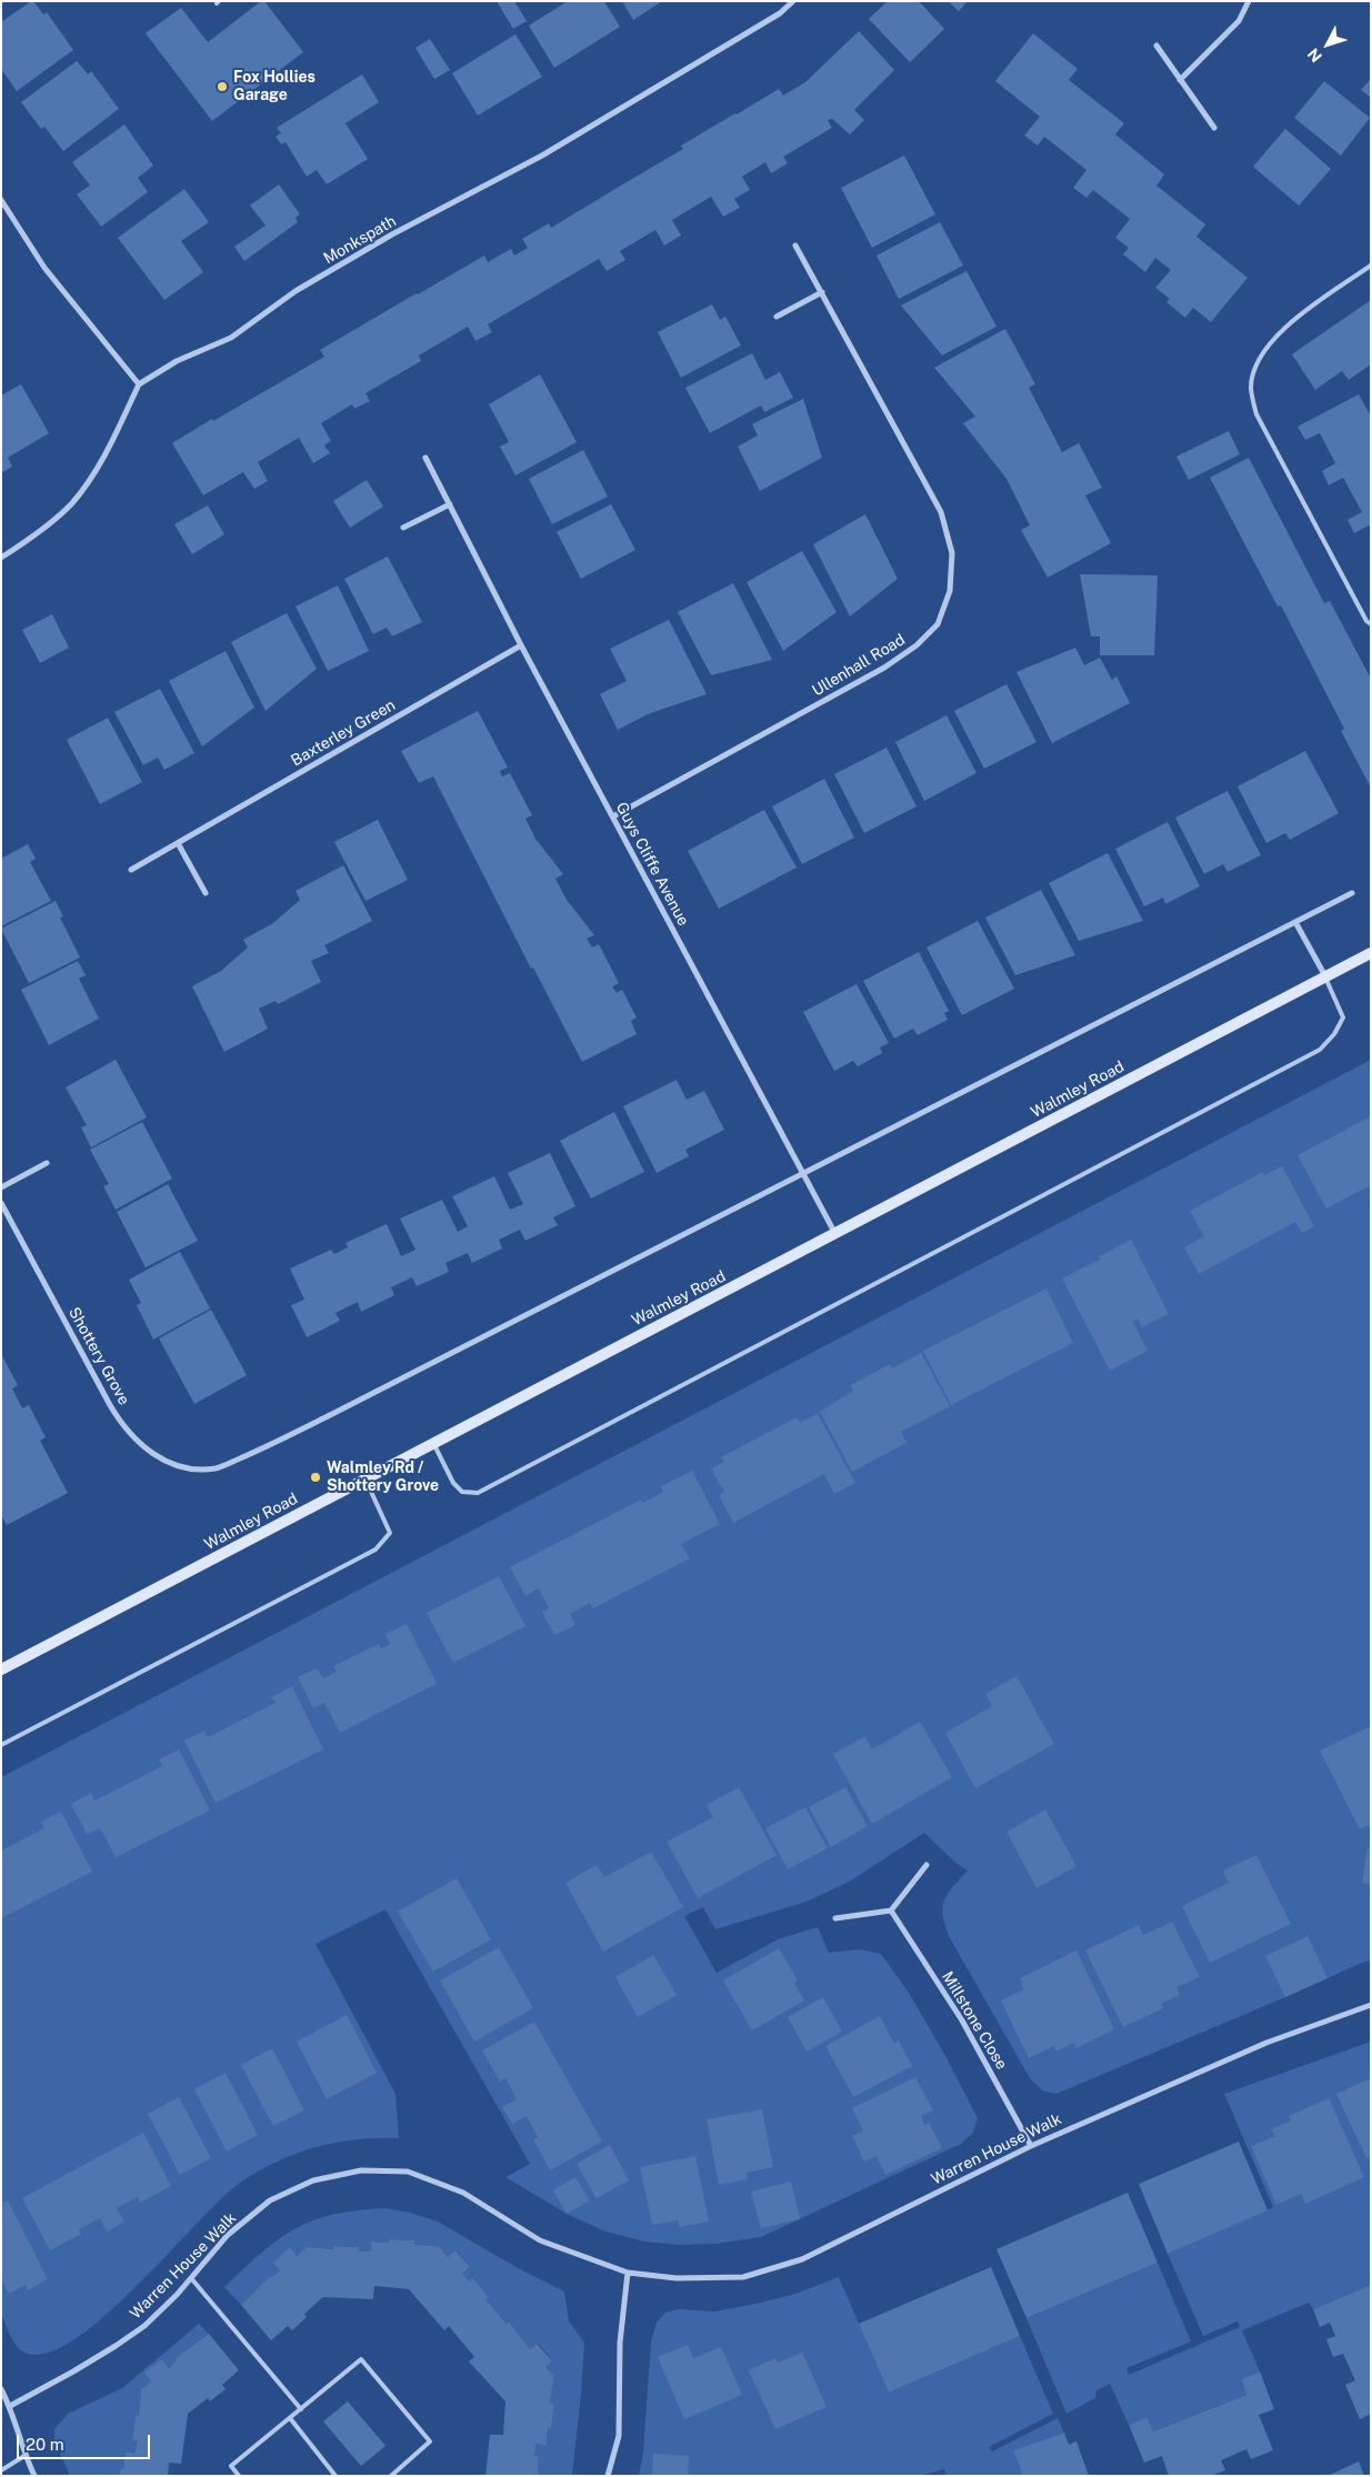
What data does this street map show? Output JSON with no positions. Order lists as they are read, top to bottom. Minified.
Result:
{"streets":{"main road":["Walmley Road"],"street":["Monkspath","Ullenhall Road","Baxterley Green","Guys Cliffe Avenue","Shottery Grove","Millstone Close","Warren House Walk"]},"crossings":[["Ullenhall Road","Guys Cliffe Avenue"],["Baxterley Green","Guys Cliffe Avenue"],["Guys Cliffe Avenue","Walmley Road"],["Guys Cliffe Avenue","Shottery Grove"],["Millstone Close","Warren House Walk"]],"places":["Fox Hollies Garage","Walmley Rd / Shottery Grove"],"scale_bar":"20 m","north":"bottom left"}
